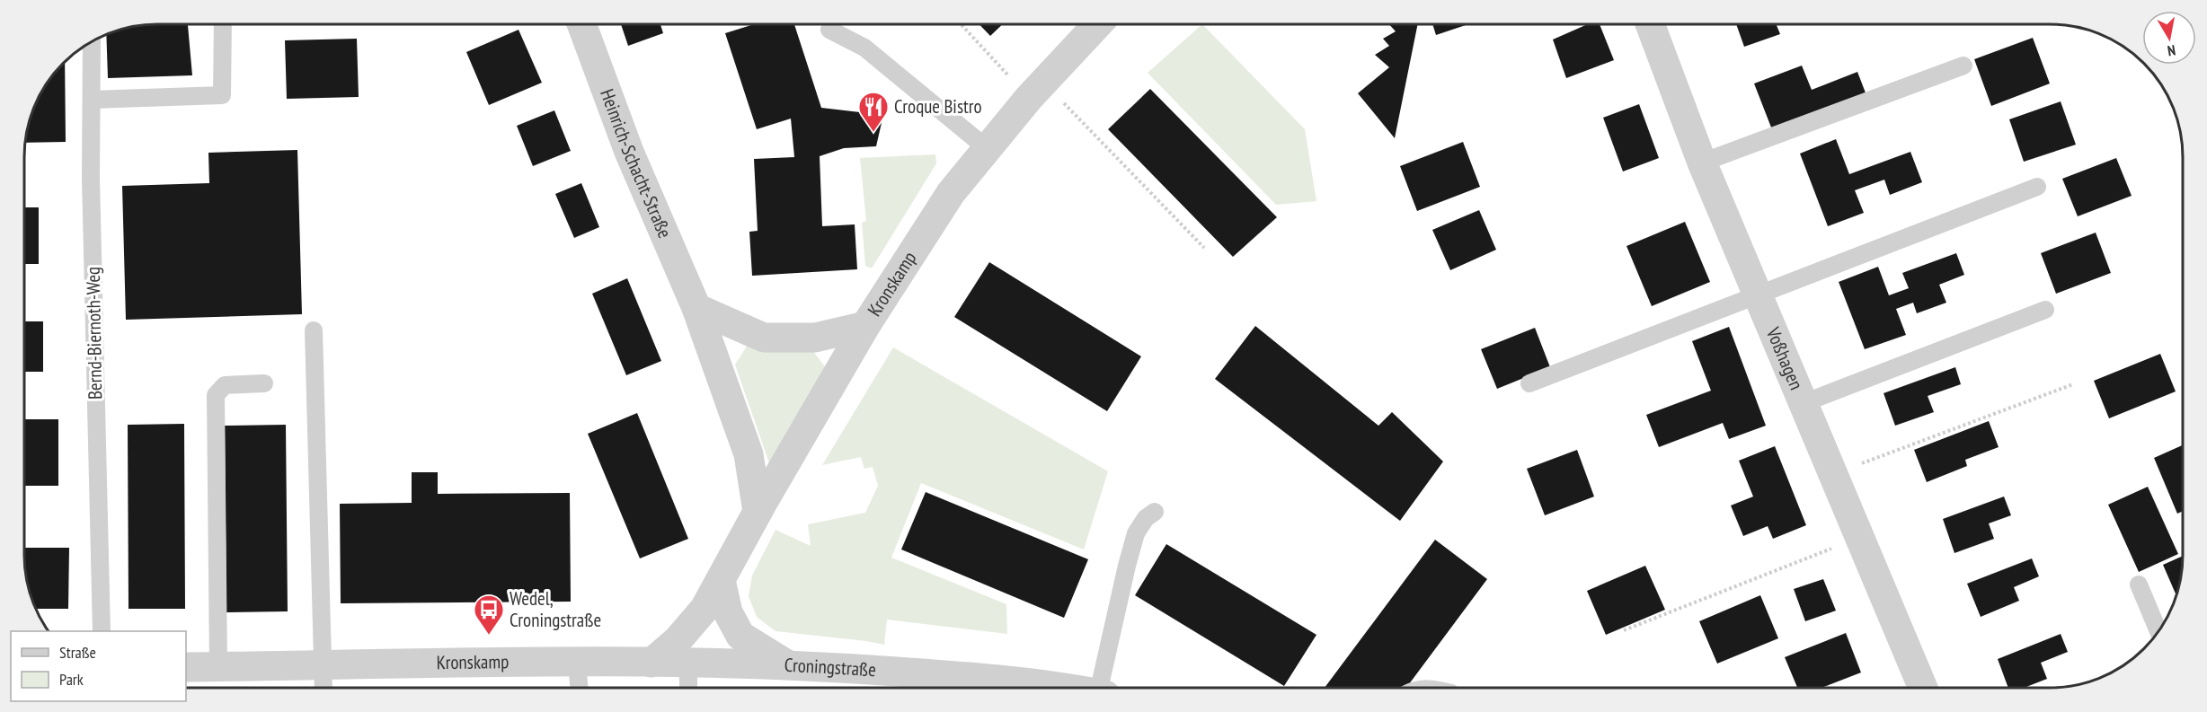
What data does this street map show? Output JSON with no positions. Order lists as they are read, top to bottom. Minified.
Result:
{"streets":{"street":["Heinrich-Schacht-Straße","Kronskamp","Voßhagen","Croningstraße"],"lane":["Bernd-Biernoth-Weg"]},"crossings":[["Heinrich-Schacht-Straße","Kronskamp"],["Kronskamp","Croningstraße"]],"places":{"restaurant":["Croque Bistro"],"bus stop":["Wedel, Croningstraße"]},"legend":["Straße","Park"],"north":"bottom"}
